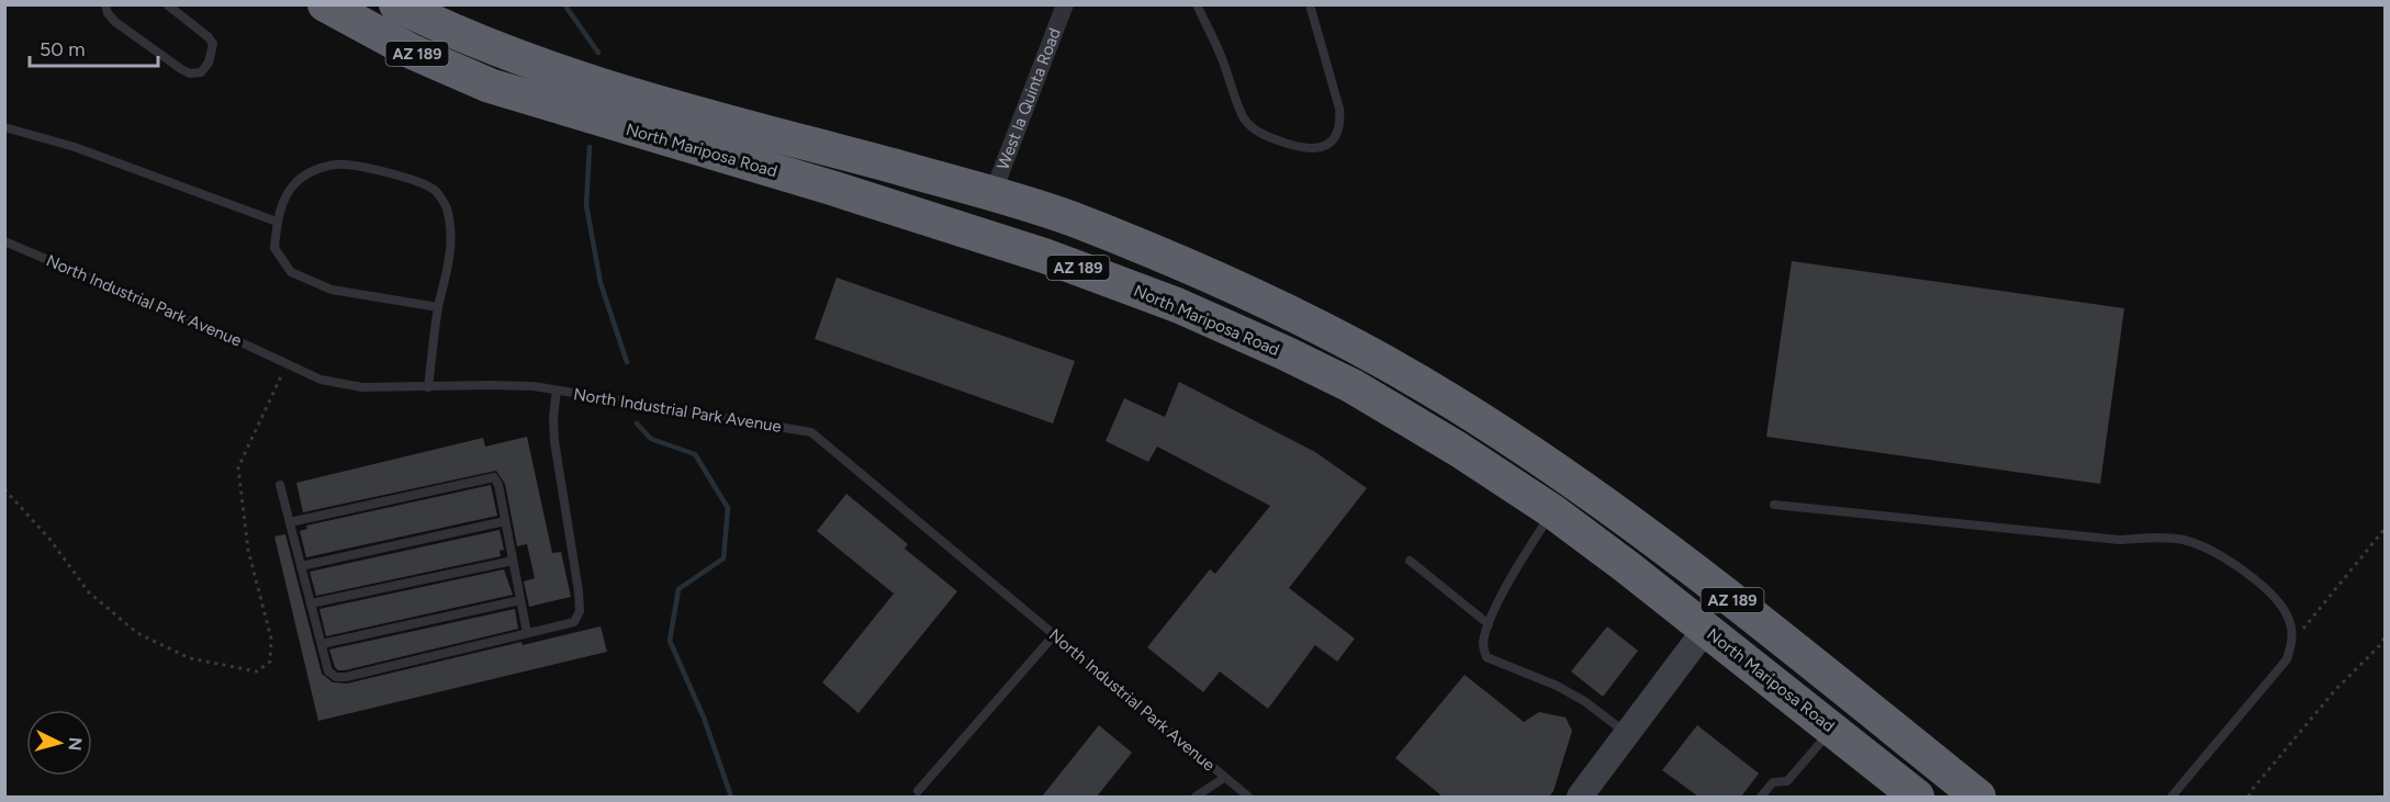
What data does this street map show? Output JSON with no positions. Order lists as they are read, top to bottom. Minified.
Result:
{"streets":{"highway":["AZ 189","North Mariposa Road"],"street":["West la Quinta Road"],"lane":["North Industrial Park Avenue"]},"crossings":[["West la Quinta Road","North Mariposa Road"]],"scale_bar":"50 m","north":"right"}
